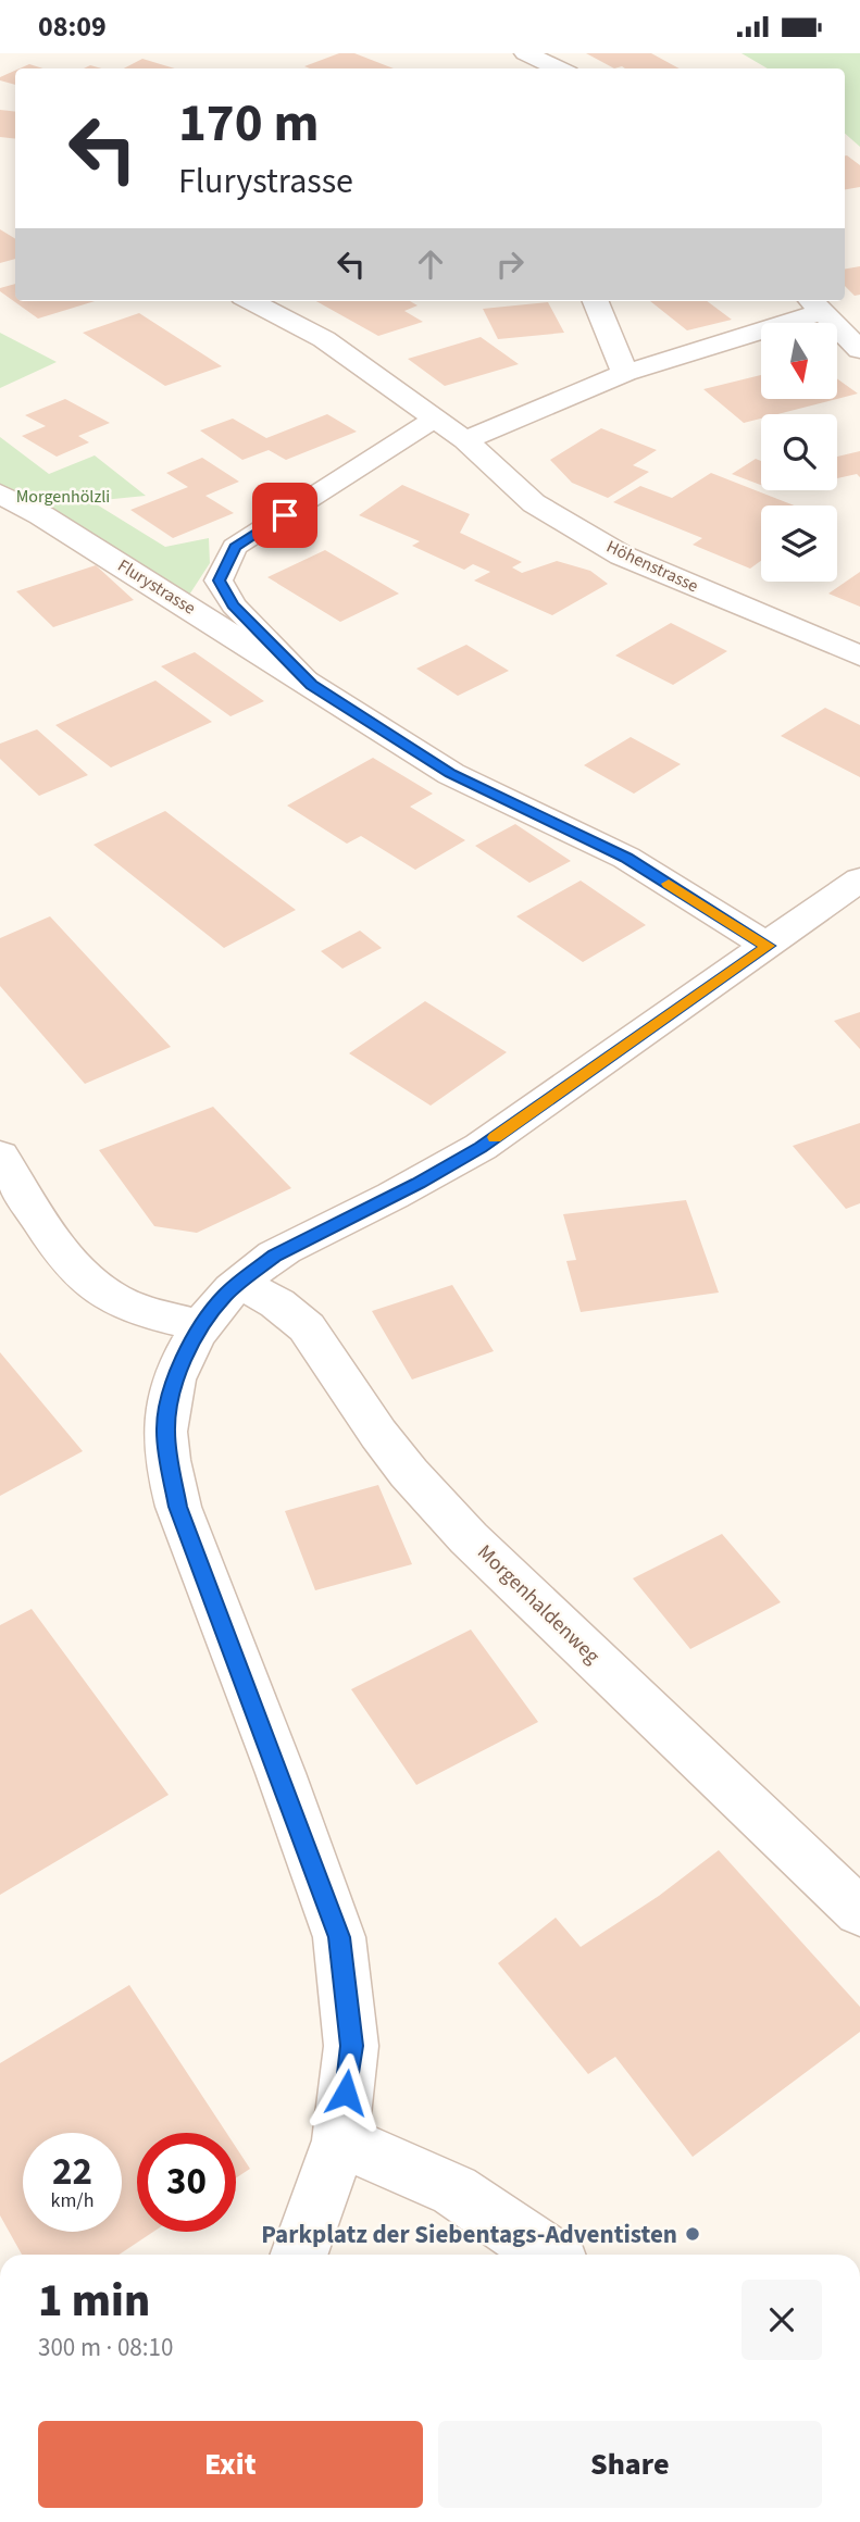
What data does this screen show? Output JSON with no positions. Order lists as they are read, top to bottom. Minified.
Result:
{"streets":{"street":["Höhenstrasse","Flurystrasse","Morgenhaldenweg"]},"crossings":[["Höhenstrasse","Flurystrasse"]],"parks":["Morgenhölzli"],"places":["Parkplatz der Siebentags-Adventisten"],"north":"bottom","page":{"status":"08:09","turn":["170 m","Flurystrasse"],"speed":"22 km/h","limit":"30","heading":["1 min","300 m · 08:10"],"buttons":["Exit","Share"]}}
